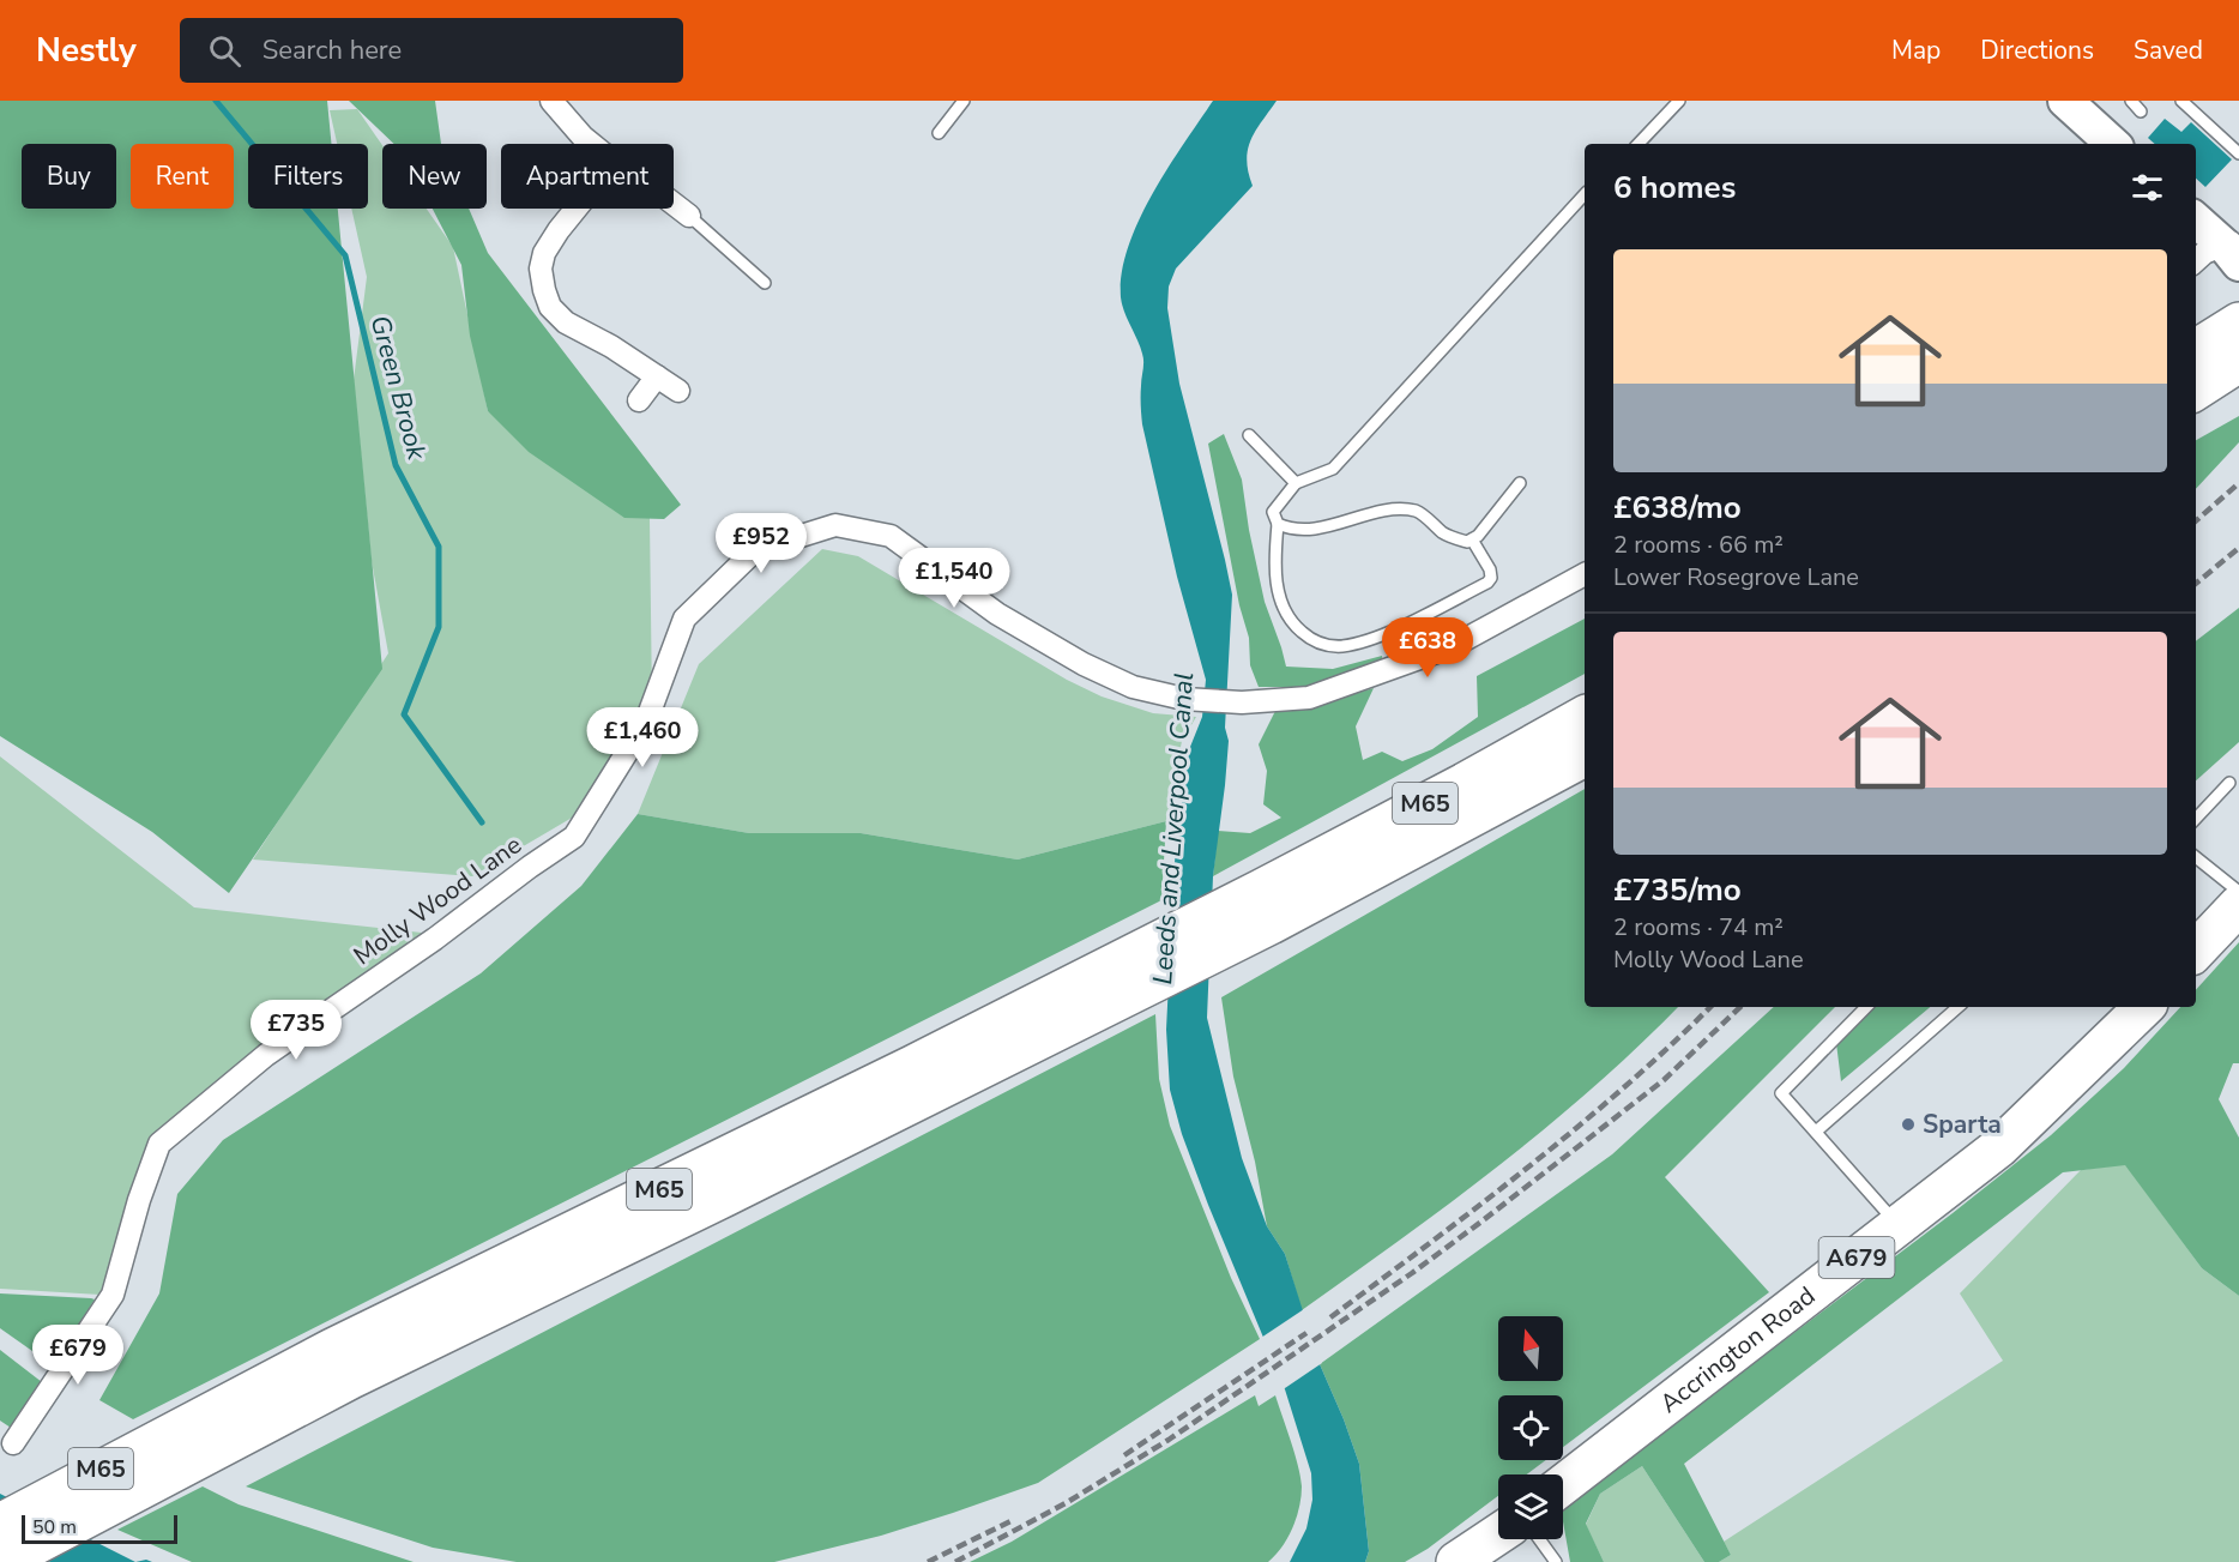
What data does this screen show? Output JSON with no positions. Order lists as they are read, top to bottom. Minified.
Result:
{"streets":{"highway":["M65","A679","Accrington Road"],"street":["Molly Wood Lane"]},"water":["Green Brook","Leeds and Liverpool Canal"],"places":["Sparta"],"scale_bar":"50 m","north":"top","page":{"header":"Nestly","search":"Search here","nav":["Map","Directions","Saved"],"chip":["Buy","Rent","Filters","New","Apartment"],"heading":"6 homes","list":[{"name":"£638/mo","note":"2 rooms · 66 m² · Lower Rosegrove Lane"},{"name":"£735/mo","note":"2 rooms · 74 m² · Molly Wood Lane"}],"price":["£952","£1,540","£638","£1,460","£735","£679"],"scale":"50 m"}}
